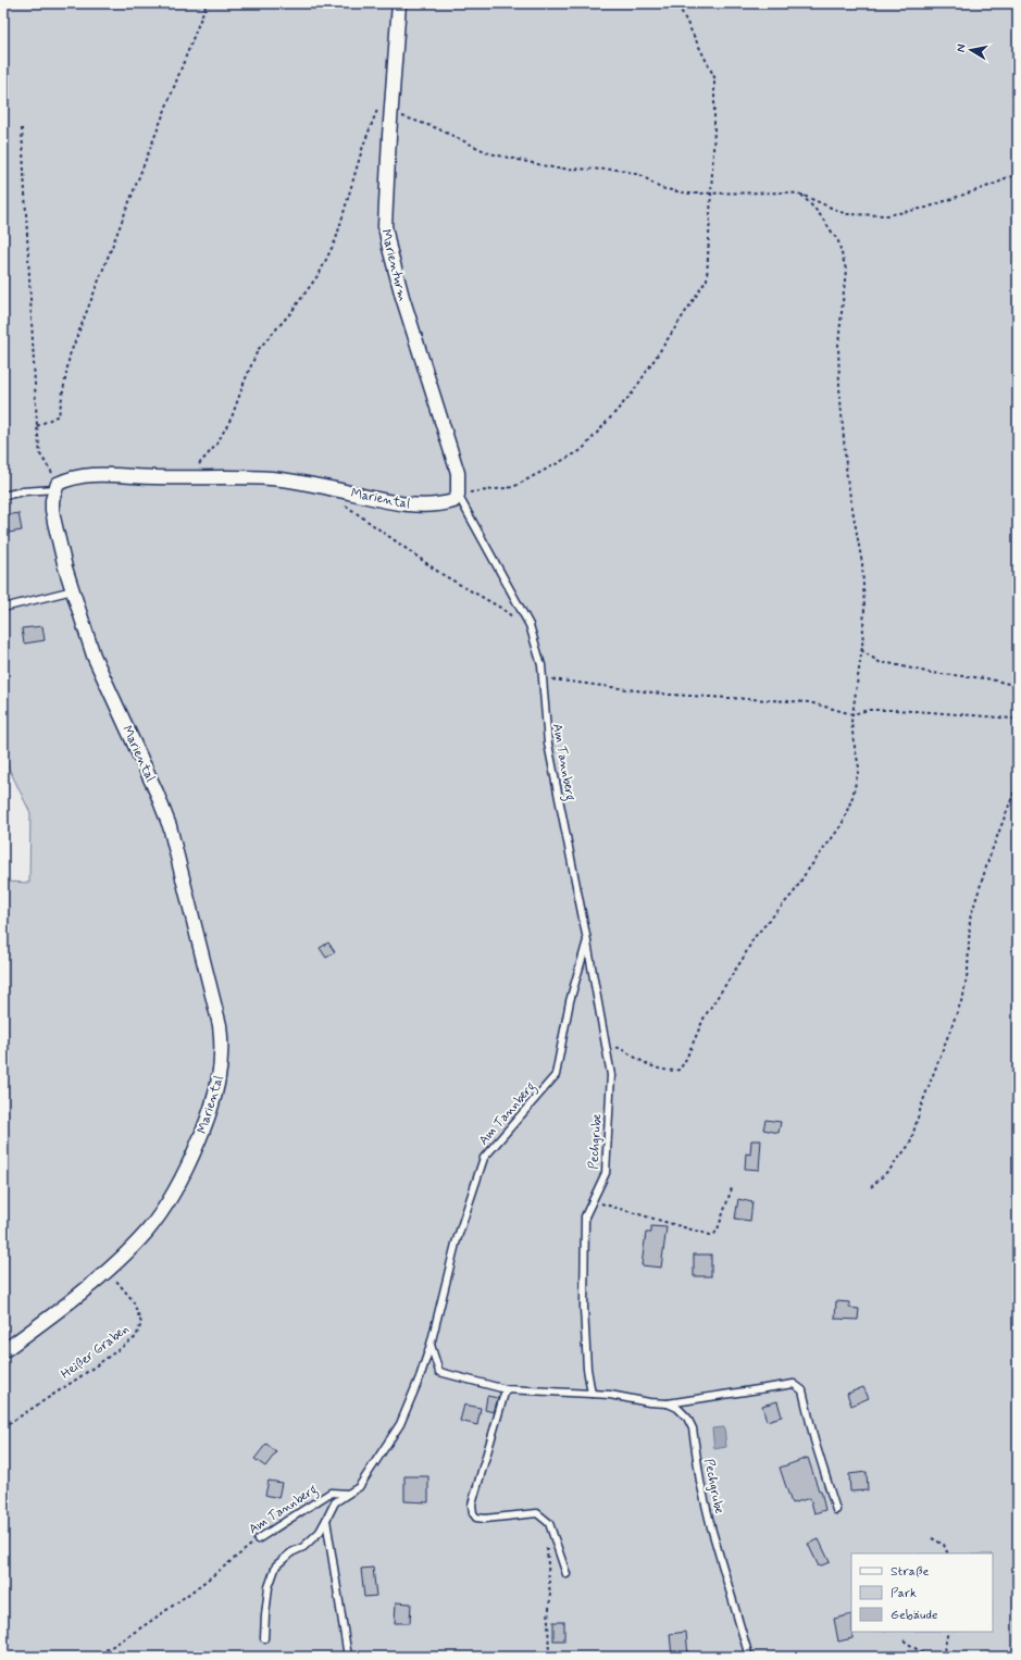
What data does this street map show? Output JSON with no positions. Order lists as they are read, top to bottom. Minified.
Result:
{"streets":{"street":["Marienturm","Mariental"],"lane":["Am Tannberg","Pechgrube"],"path":["Heißer Graben"]},"crossings":[["Marienturm","Mariental"],["Marienturm","Am Tannberg"],["Mariental","Am Tannberg"],["Mariental","Heißer Graben"],["Am Tannberg","Pechgrube"]],"legend":["Straße","Park","Gebäude"],"north":"left"}
